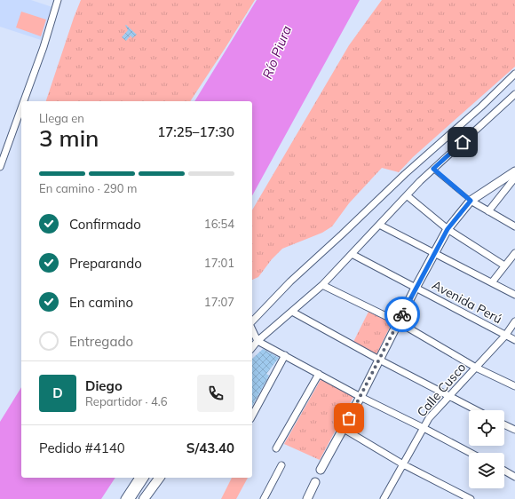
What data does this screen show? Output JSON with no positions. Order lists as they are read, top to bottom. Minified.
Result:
{"streets":{"street":["Avenida Perú","Calle Cusco"]},"crossings":[["Avenida Perú","Calle Cusco"]],"water":["Río Piura"],"page":{"heading":["3 min","Llega en","17:25–17:30"],"panel":["Diego","Repartidor · 4.6","Pedido #4140","S/43.40"],"bar":"En camino · 290 m","list":[["Confirmado","16:54"],["Preparando","17:01"],["En camino","17:07"],"Entregado"],"round":"D"}}
